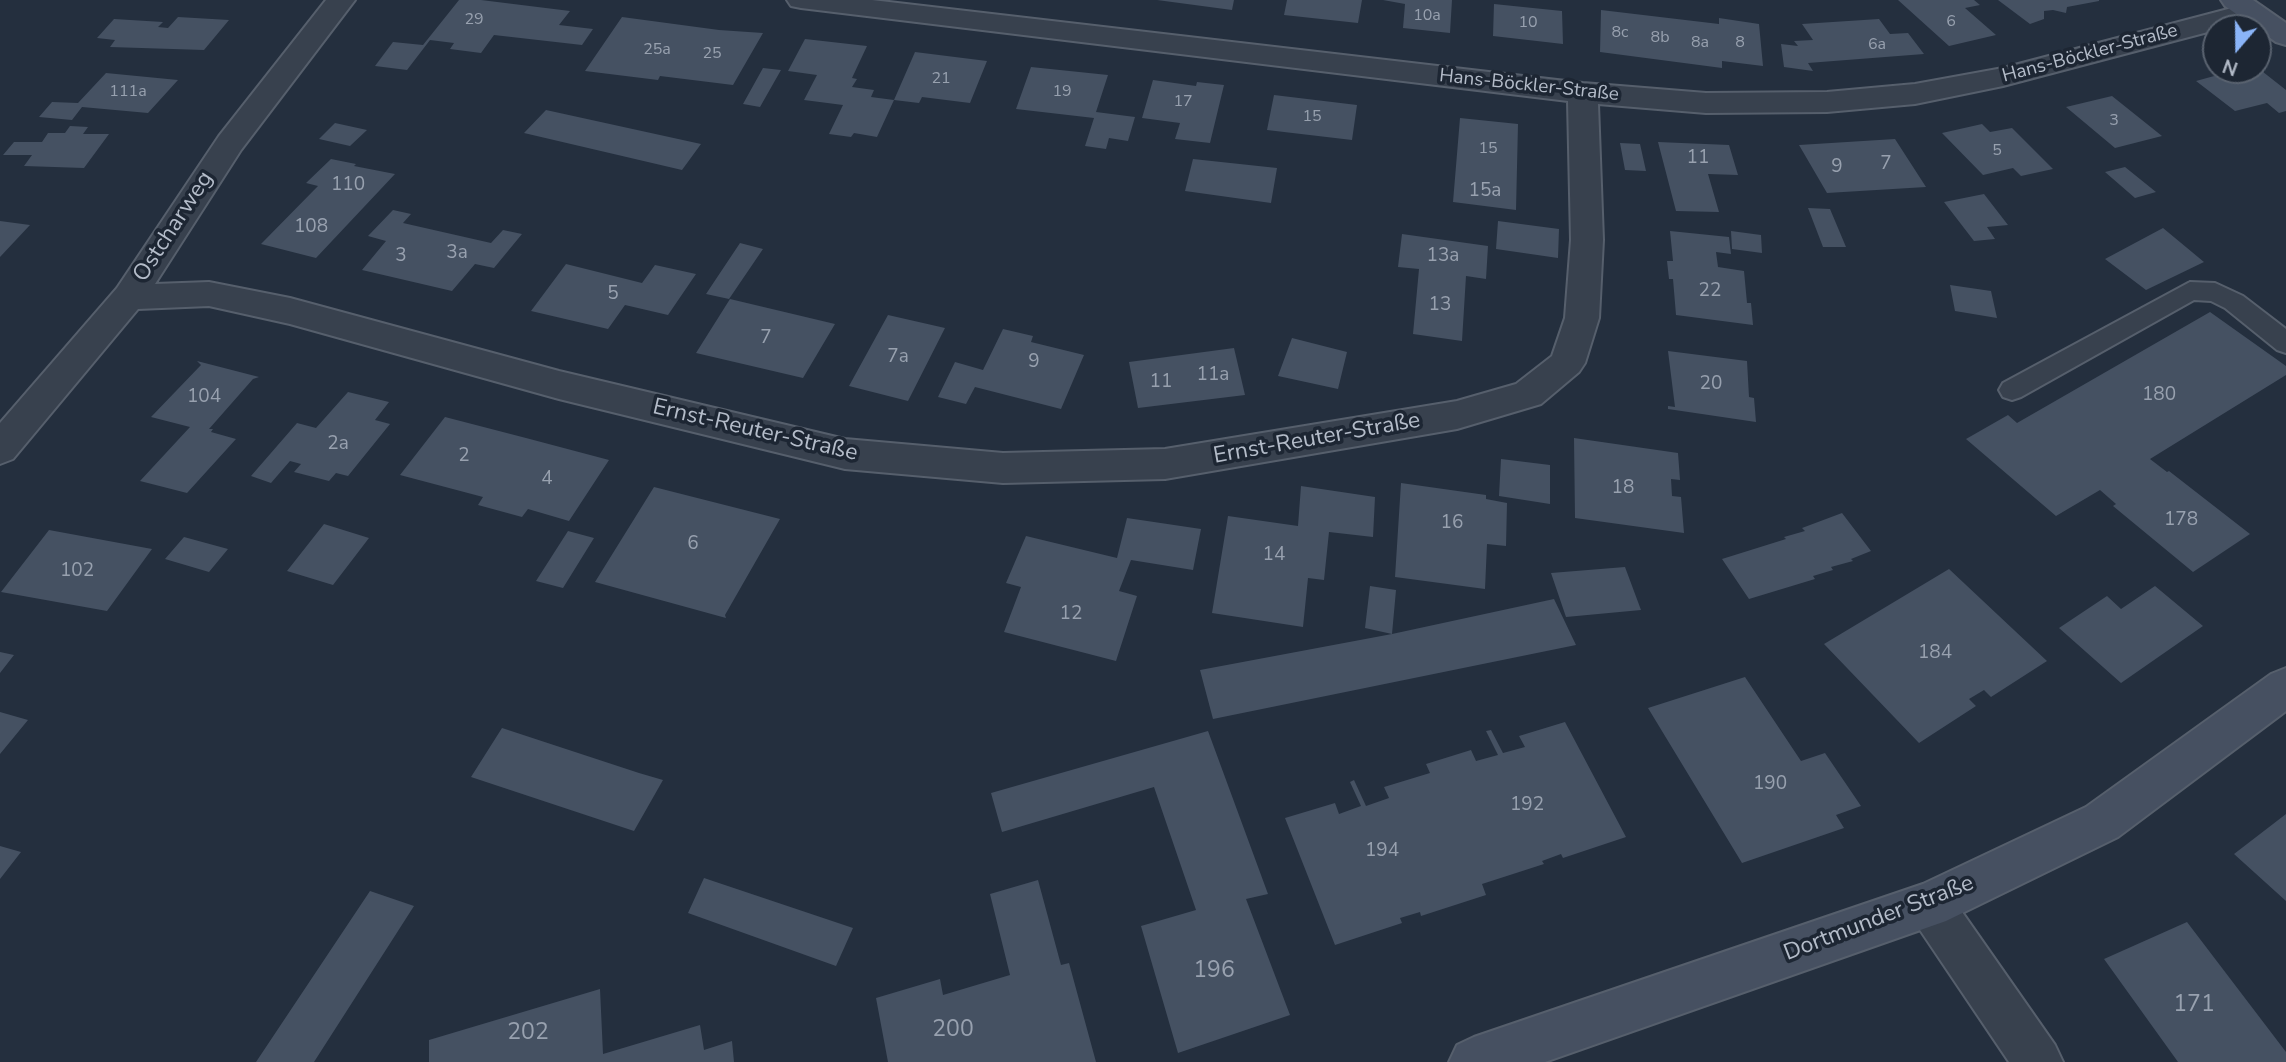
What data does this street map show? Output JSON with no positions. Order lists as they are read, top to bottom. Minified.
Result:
{"streets":{"main road":["Dortmunder Straße"],"street":["Hans-Böckler-Straße","Ostcharweg","Ernst-Reuter-Straße"]},"crossings":[["Hans-Böckler-Straße","Ernst-Reuter-Straße"],["Ostcharweg","Ernst-Reuter-Straße"]],"house_numbers":["10a","29","6","10","8c","8b","8a","8","6a","25a","25","21","111a","19","17","15","3","15","5","11","7","9","110","15a","108","3a","3","13a","22","5","13","7","7a","9","11a","11","20","180","104","2a","2","4","18","178","16","6","14","102","12","184","190","192","194","196","171","200","202"],"north":"bottom"}
